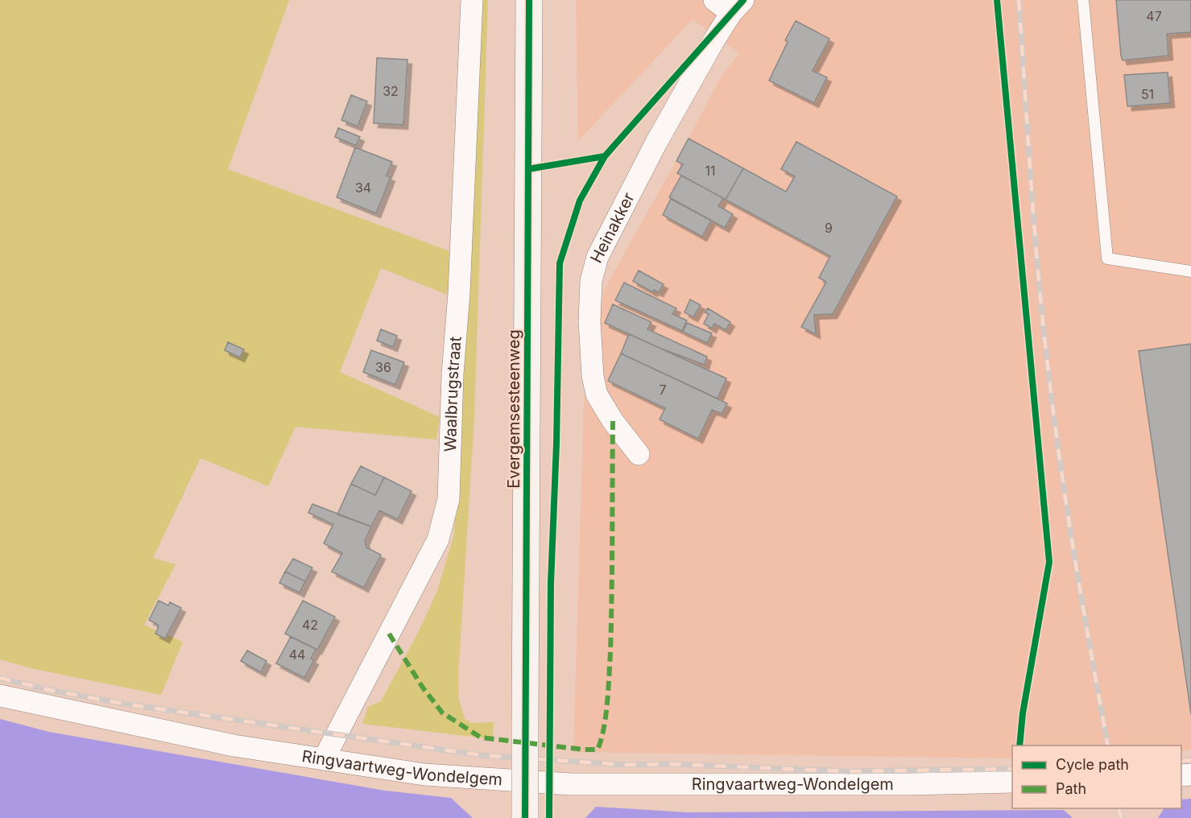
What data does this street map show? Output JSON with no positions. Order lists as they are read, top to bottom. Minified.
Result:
{"streets":{"main road":["Evergemsesteenweg"],"street":["Heinakker","Waalbrugstraat","Ringvaartweg-Wondelgem"]},"crossings":[["Waalbrugstraat","Ringvaartweg-Wondelgem"]],"house_numbers":["47","32","51","11","34","9","36","7","42","44"],"legend":["Cycle path","Path"]}
